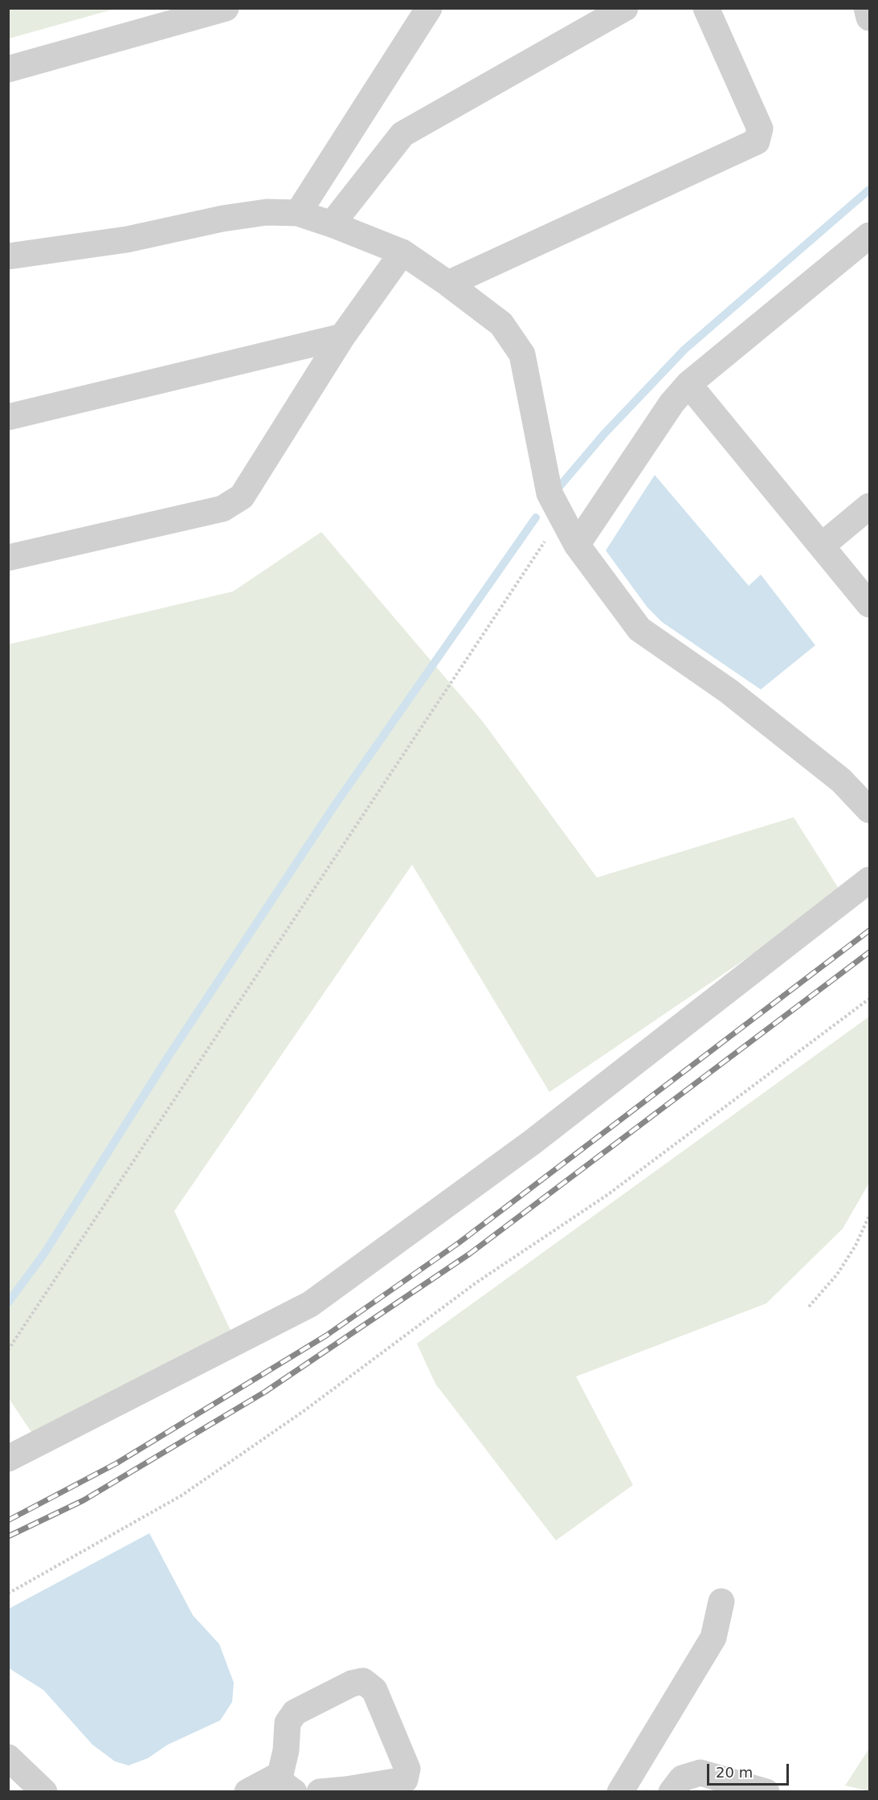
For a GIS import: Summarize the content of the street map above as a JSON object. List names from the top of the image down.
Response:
{
  "scale_bar": "20 m"
}
